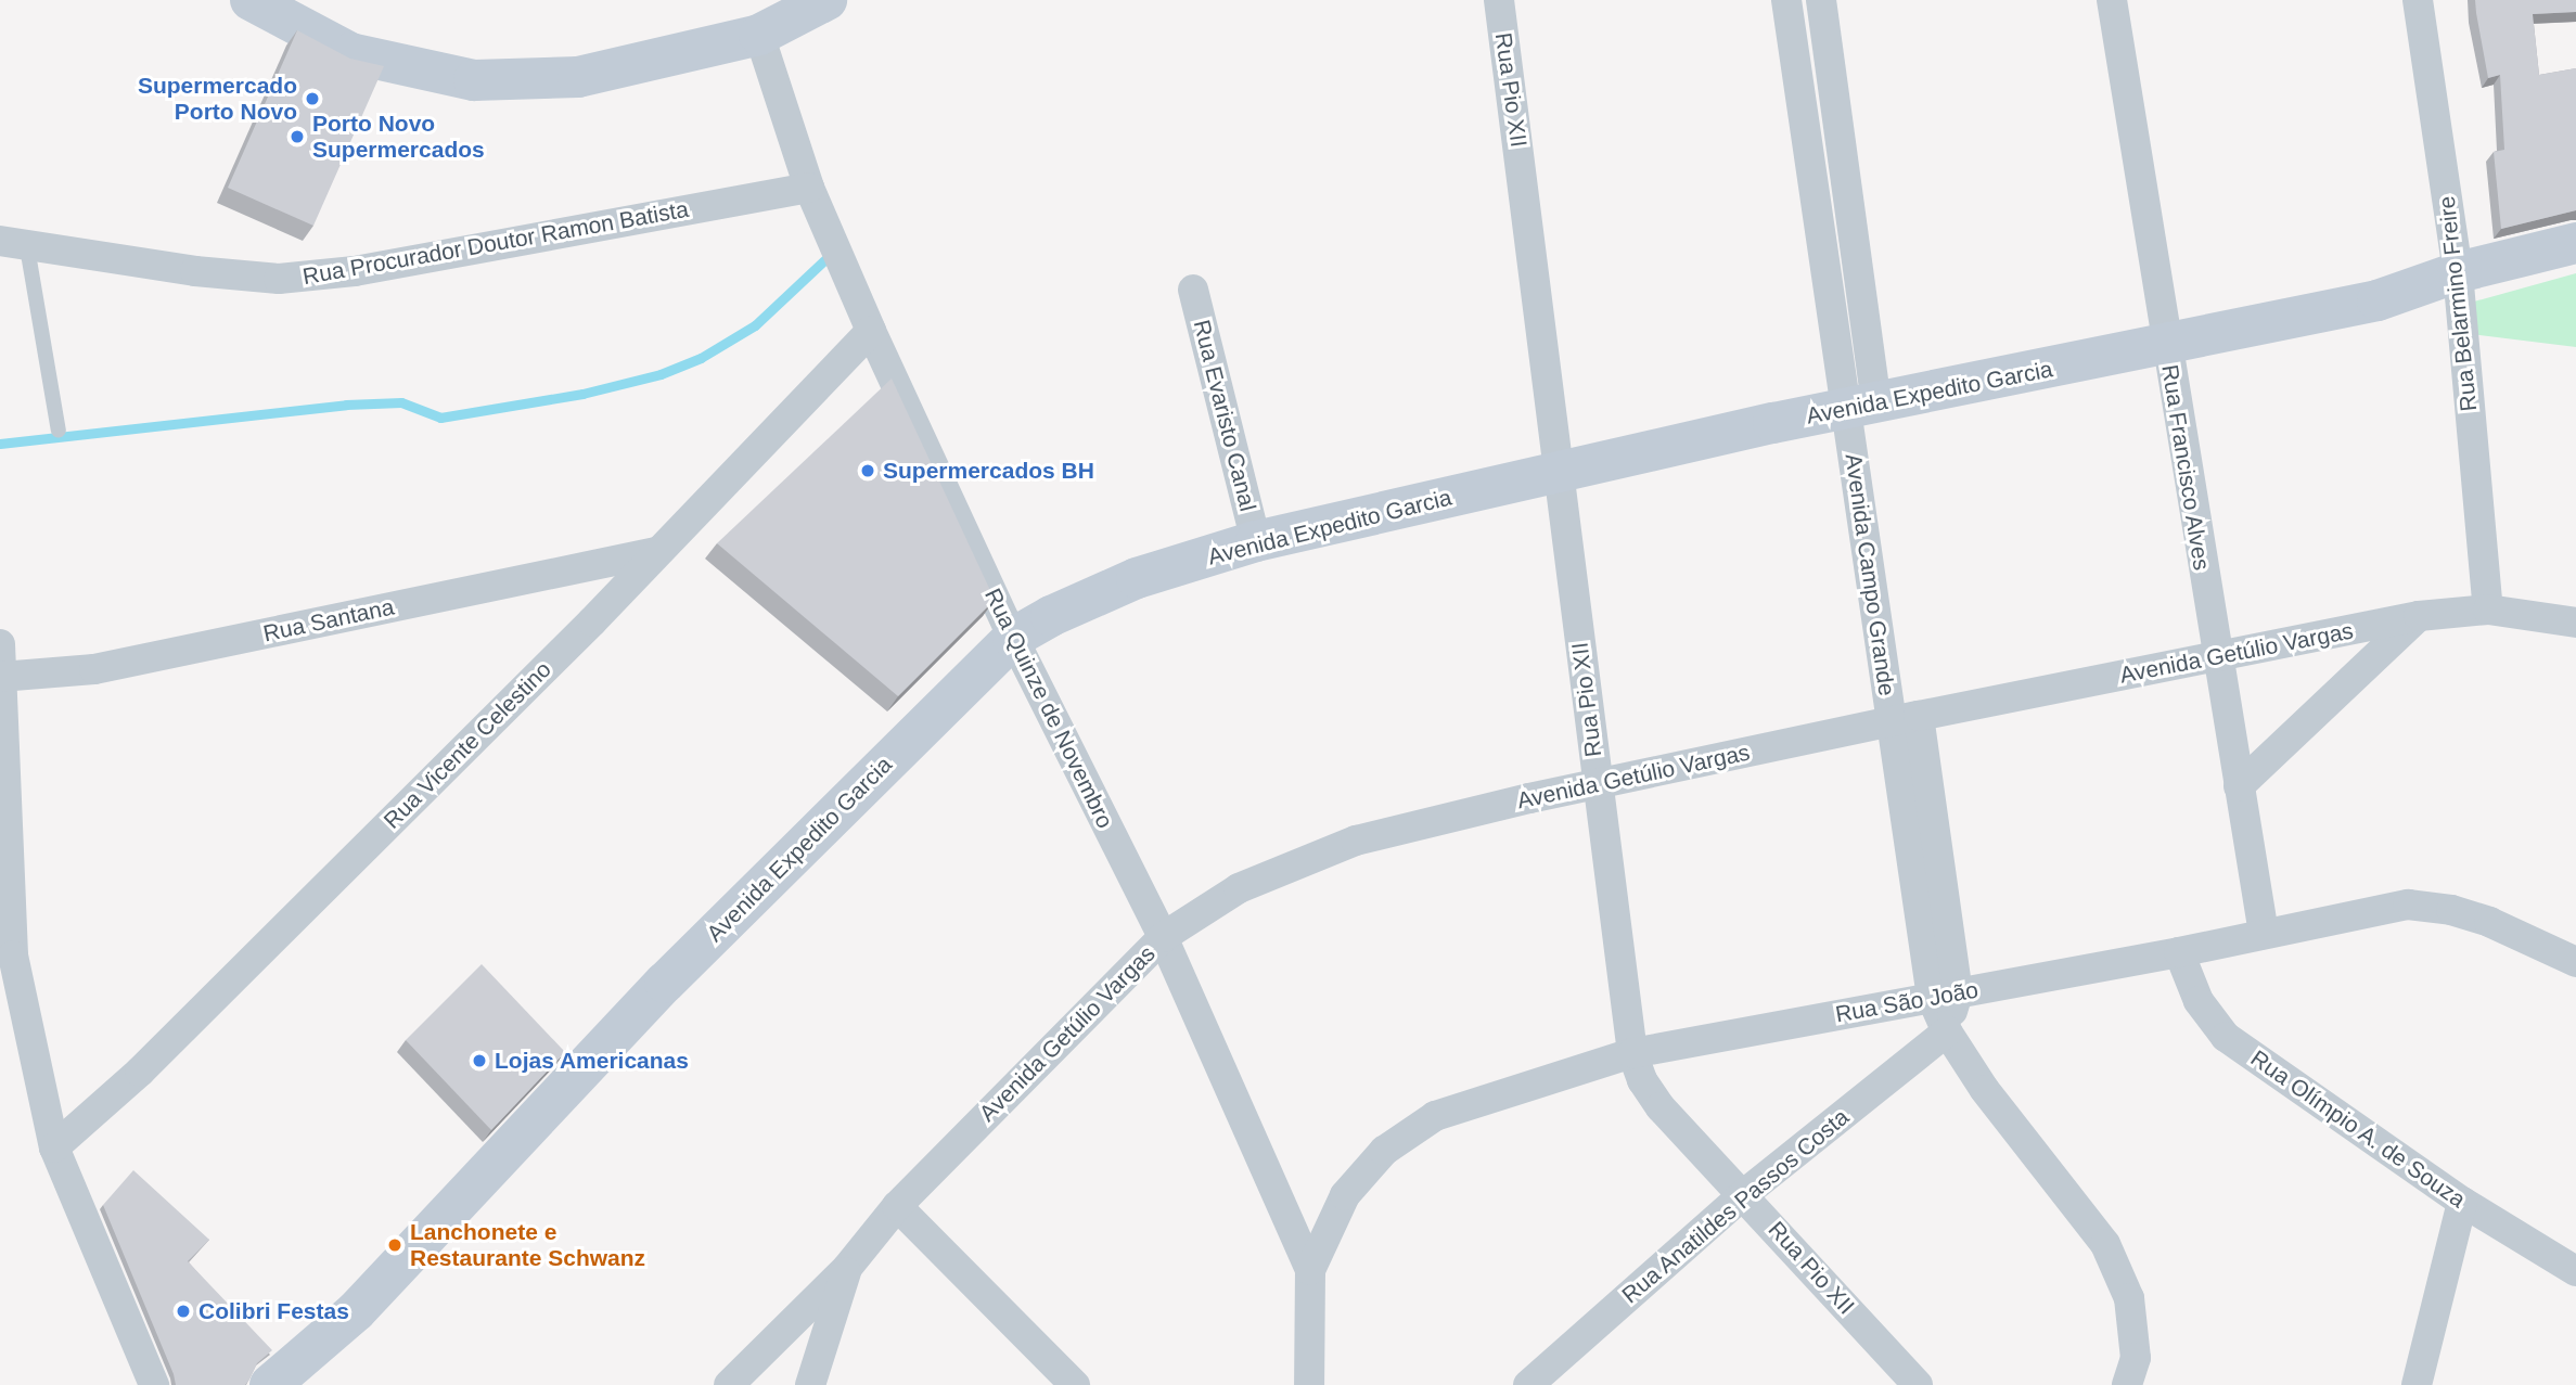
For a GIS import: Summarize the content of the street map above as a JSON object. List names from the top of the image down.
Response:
{
  "streets": {
    "main road": ["Avenida Expedito Garcia"],
    "street": [
      "Rua Pio XII",
      "Rua Procurador Doutor Ramon Batista",
      "Rua Belarmino Freire",
      "Rua Evaristo Canal",
      "Rua Francisco Alves",
      "Avenida Campo Grande",
      "Rua Santana",
      "Avenida Getúlio Vargas",
      "Rua Quinze de Novembro",
      "Rua Vicente Celestino",
      "Rua São João",
      "Rua Olímpio A. de Souza",
      "Rua Anatildes Passos Costa"
    ]
  },
  "crossings": [
    ["Rua Pio XII", "Avenida Expedito Garcia"],
    ["Rua Pio XII", "Avenida Getúlio Vargas"],
    ["Rua Pio XII", "Rua São João"],
    ["Rua Pio XII", "Rua Anatildes Passos Costa"],
    ["Rua Procurador Doutor Ramon Batista", "Rua Quinze de Novembro"],
    ["Rua Belarmino Freire", "Avenida Expedito Garcia"],
    ["Rua Belarmino Freire", "Avenida Getúlio Vargas"],
    ["Avenida Expedito Garcia", "Rua Evaristo Canal"],
    ["Avenida Expedito Garcia", "Rua Francisco Alves"],
    ["Avenida Expedito Garcia", "Avenida Campo Grande"],
    ["Avenida Expedito Garcia", "Rua Quinze de Novembro"],
    ["Rua Francisco Alves", "Avenida Getúlio Vargas"],
    ["Rua Francisco Alves", "Rua São João"],
    ["Avenida Campo Grande", "Avenida Getúlio Vargas"],
    ["Avenida Campo Grande", "Rua São João"],
    ["Avenida Campo Grande", "Rua Anatildes Passos Costa"],
    ["Rua Santana", "Rua Vicente Celestino"],
    ["Avenida Getúlio Vargas", "Rua Quinze de Novembro"],
    ["Rua Quinze de Novembro", "Rua Vicente Celestino"],
    ["Rua Quinze de Novembro", "Rua São João"],
    ["Rua São João", "Rua Olímpio A. de Souza"]
  ],
  "places": [
    "Supermercado Porto Novo",
    "Porto Novo Supermercados",
    "Supermercados BH",
    "Lojas Americanas",
    "Lanchonete e Restaurante Schwanz",
    "Colibri Festas"
  ]
}
